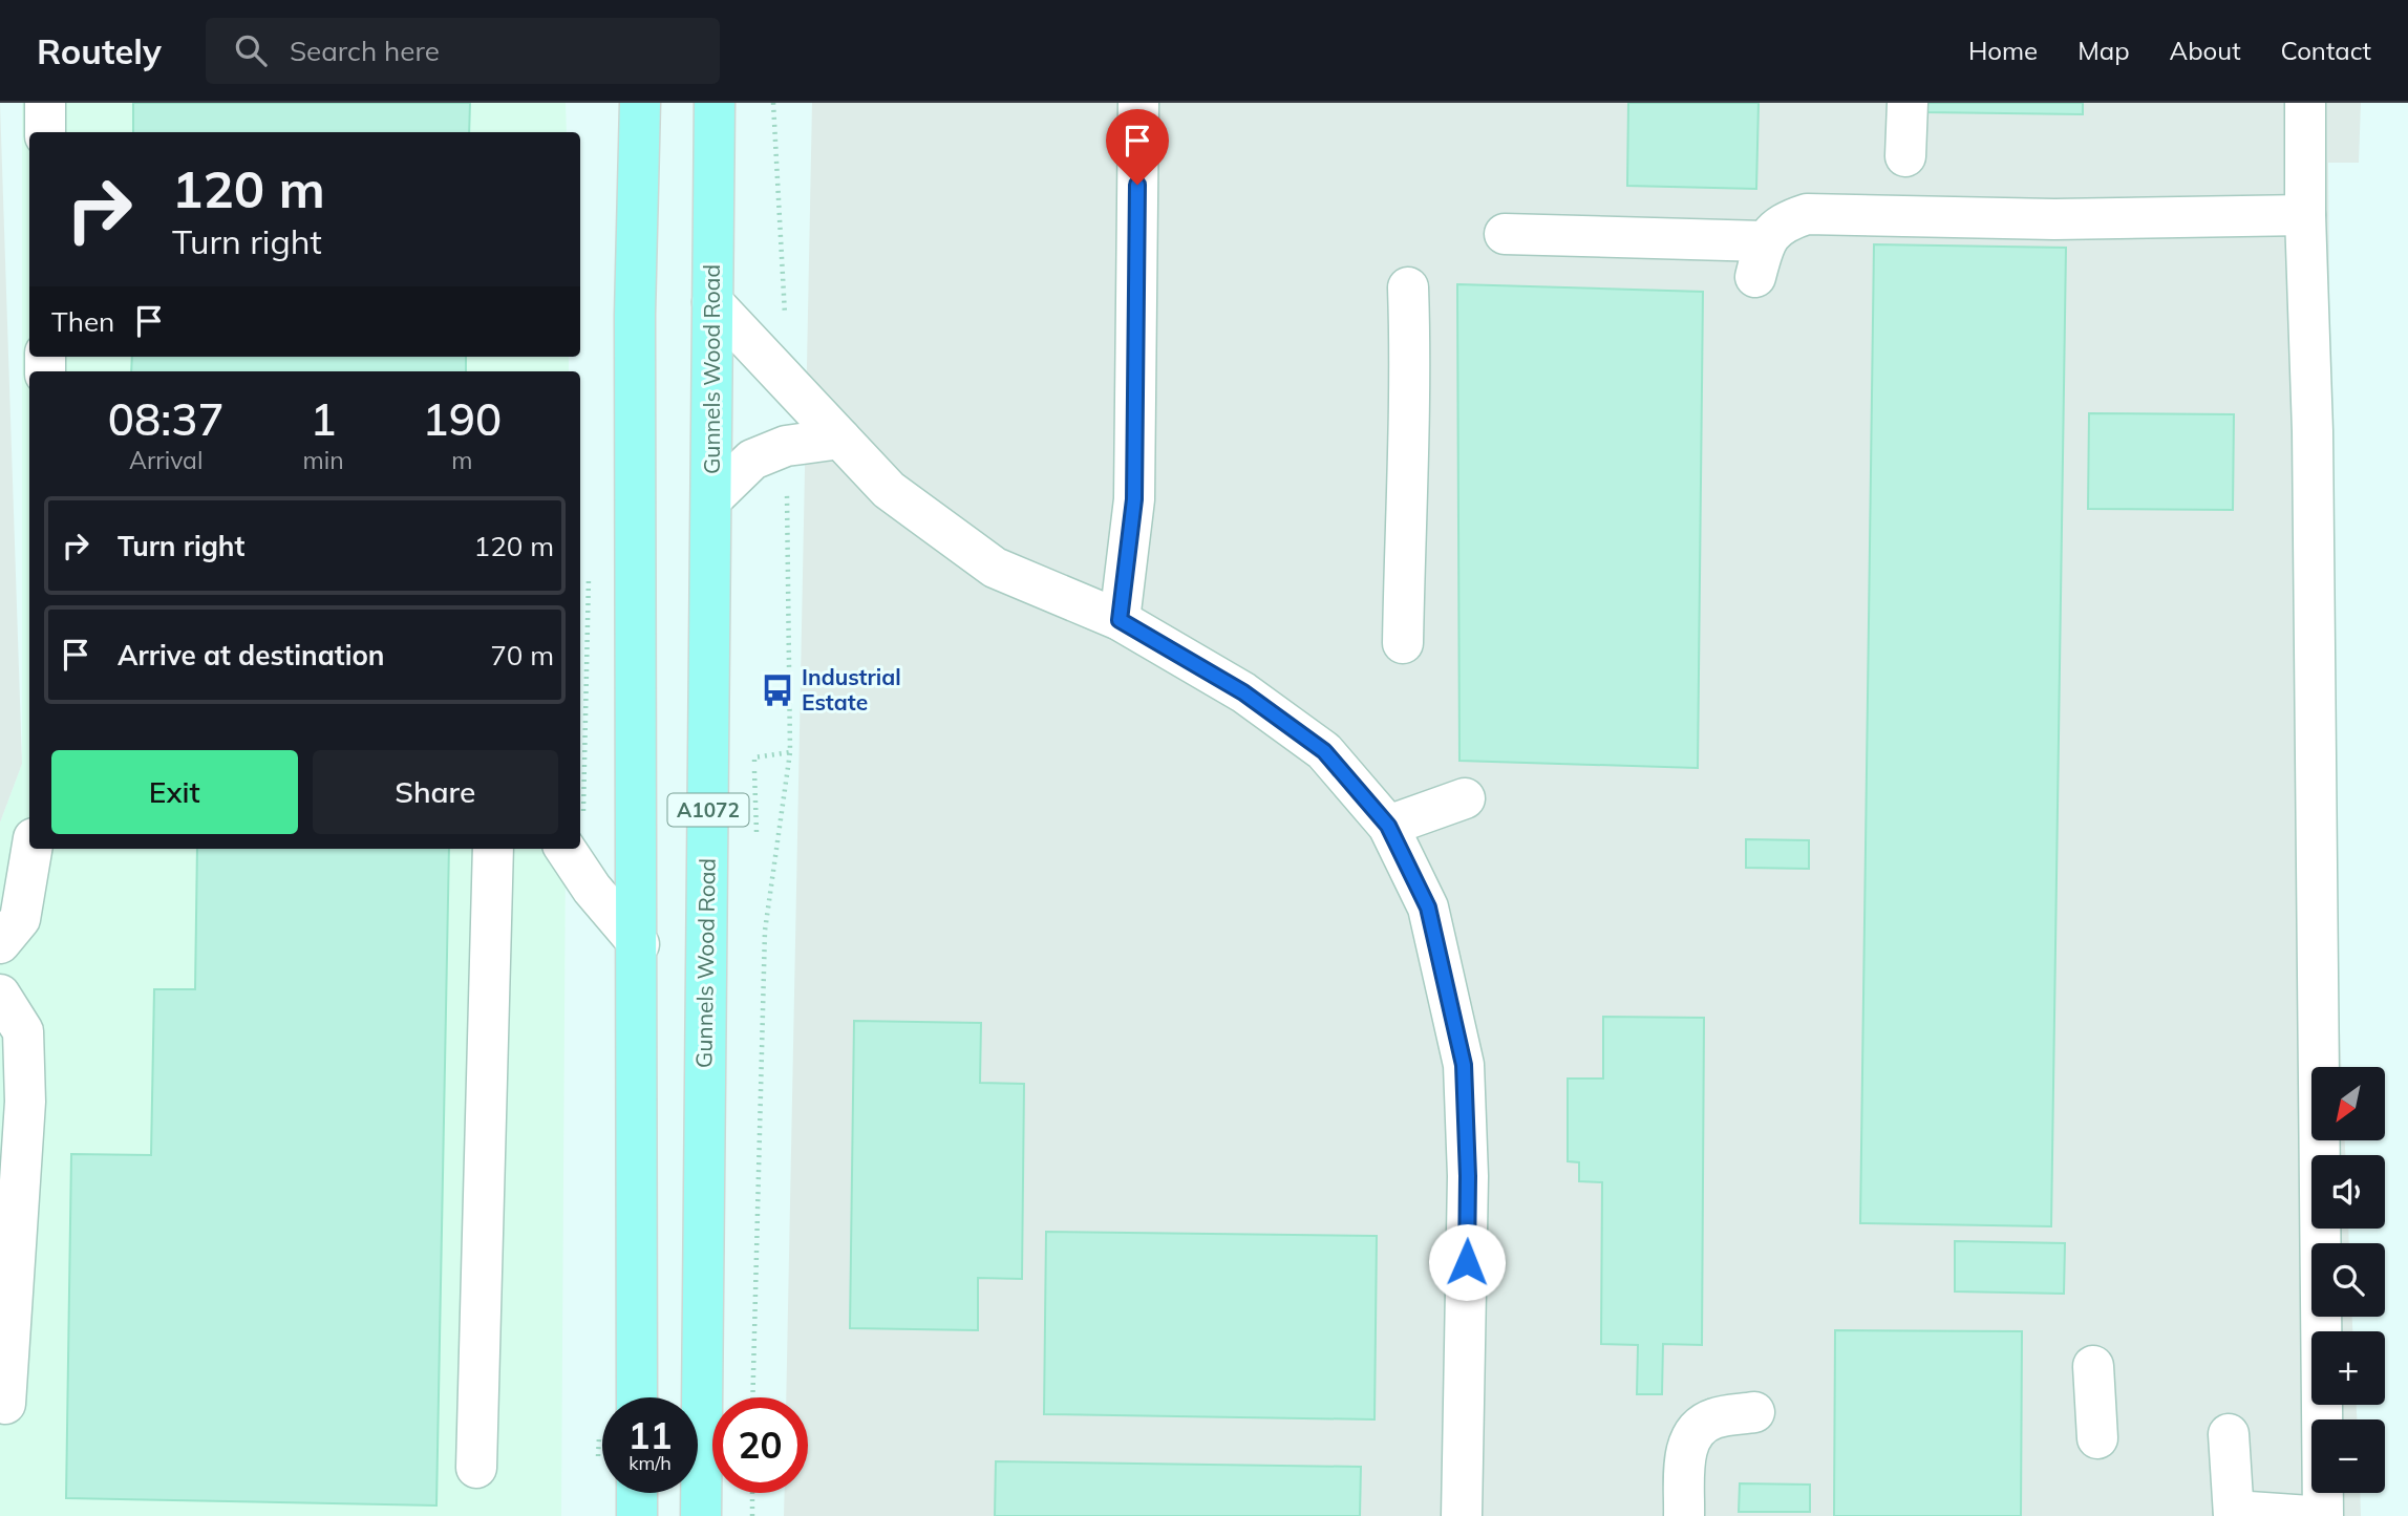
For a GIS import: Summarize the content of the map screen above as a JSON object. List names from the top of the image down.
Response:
{
  "streets": {
    "main road": ["Gunnels Wood Road", "A1072"]
  },
  "places": {
    "bus stop": ["Industrial Estate"]
  },
  "north": "bottom left",
  "page": {
    "header": "Routely",
    "search": "Search here",
    "nav": [
      "Home",
      "Map",
      "About",
      "Contact"
    ],
    "turn": ["120 m", "Turn right"],
    "then": "Then",
    "eta": [
      "08:37",
      "Arrival",
      "1",
      "min",
      "190",
      "m"
    ],
    "list": [
      {
        "name": "Turn right",
        "value": "120 m"
      },
      {
        "name": "Arrive at destination",
        "value": "70 m"
      }
    ],
    "buttons": ["Exit", "Share"],
    "map_buttons": ["+", "−"],
    "speed": "11 km/h",
    "limit": "20"
  }
}
